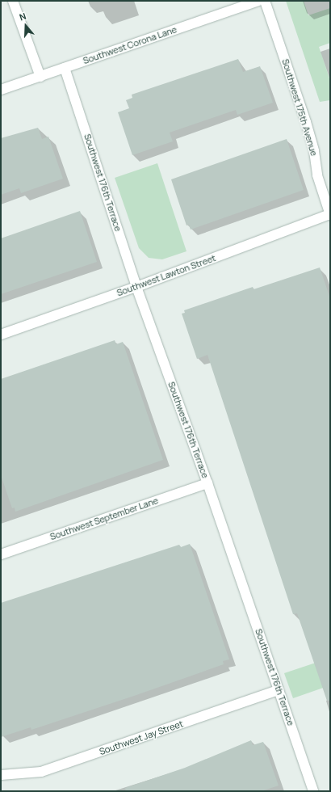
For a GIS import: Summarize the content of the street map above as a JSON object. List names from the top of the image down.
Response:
{
  "streets": {
    "street": [
      "Southwest Corona Lane",
      "Southwest 175th Avenue",
      "Southwest 176th Terrace",
      "Southwest Lawton Street",
      "Southwest September Lane",
      "Southwest Jay Street"
    ]
  },
  "crossings": [
    ["Southwest Corona Lane", "Southwest 176th Terrace"],
    ["Southwest 175th Avenue", "Southwest Lawton Street"],
    ["Southwest 176th Terrace", "Southwest Lawton Street"],
    ["Southwest 176th Terrace", "Southwest September Lane"],
    ["Southwest 176th Terrace", "Southwest Jay Street"]
  ],
  "north": "top"
}
